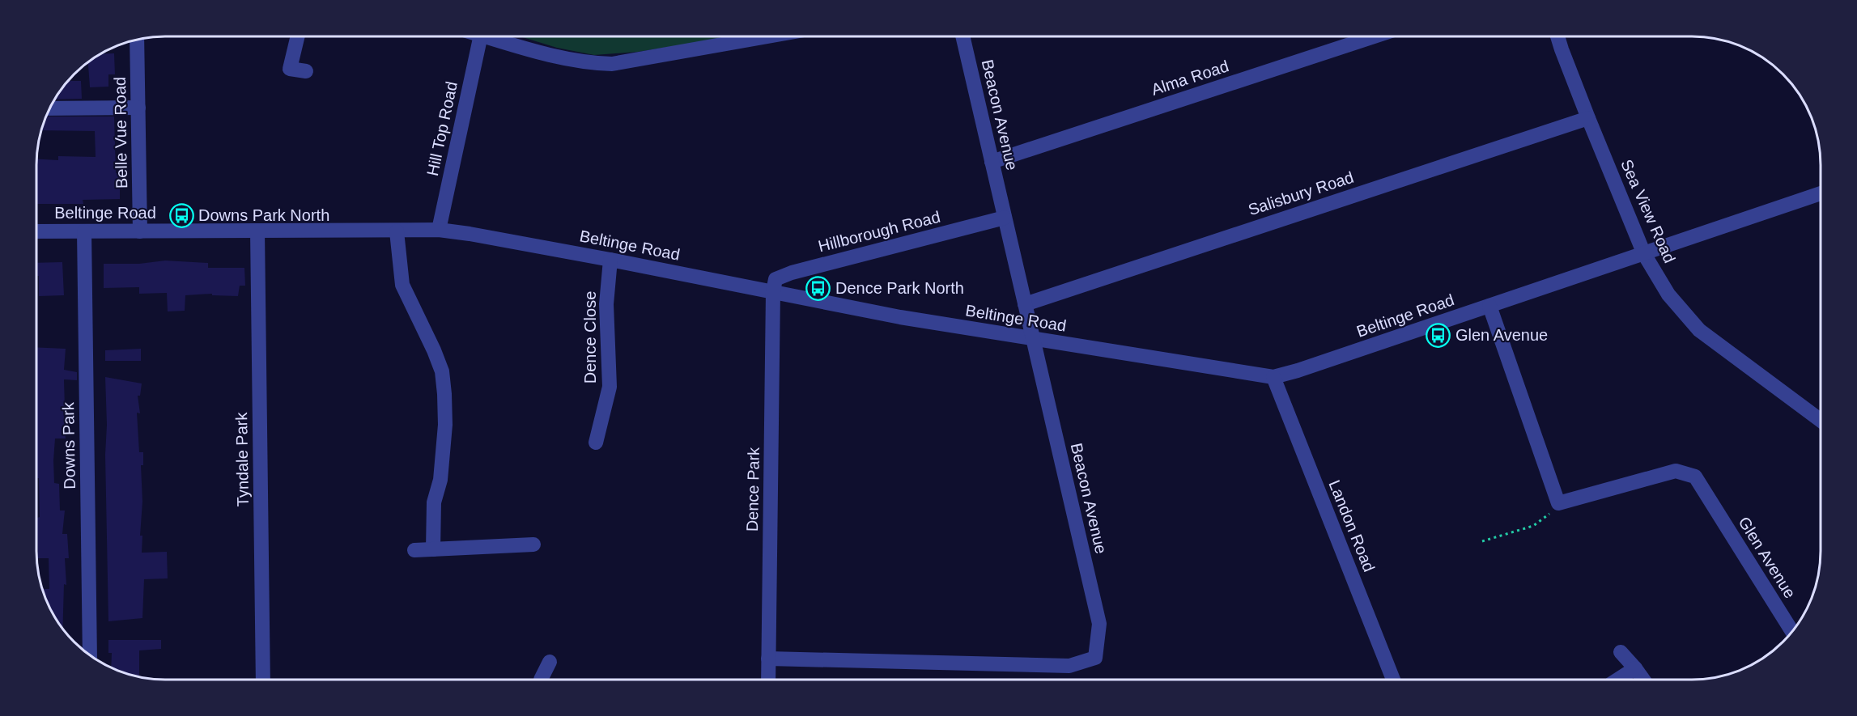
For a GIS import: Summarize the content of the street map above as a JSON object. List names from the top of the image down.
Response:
{
  "streets": {
    "street": [
      "Alma Road",
      "Beacon Avenue",
      "Hill Top Road",
      "Belle Vue Road",
      "Salisbury Road",
      "Sea View Road",
      "Beltinge Road",
      "Hillborough Road",
      "Dence Close",
      "Downs Park",
      "Tyndale Park",
      "Dence Park",
      "Landon Road",
      "Glen Avenue"
    ]
  },
  "crossings": [
    ["Alma Road", "Beacon Avenue"],
    ["Beacon Avenue", "Salisbury Road"],
    ["Beacon Avenue", "Beltinge Road"],
    ["Beacon Avenue", "Hillborough Road"],
    ["Beacon Avenue", "Dence Park"],
    ["Hill Top Road", "Beltinge Road"],
    ["Belle Vue Road", "Beltinge Road"],
    ["Salisbury Road", "Sea View Road"],
    ["Sea View Road", "Beltinge Road"],
    ["Beltinge Road", "Hillborough Road"],
    ["Beltinge Road", "Dence Close"],
    ["Beltinge Road", "Downs Park"],
    ["Beltinge Road", "Tyndale Park"],
    ["Beltinge Road", "Dence Park"],
    ["Beltinge Road", "Landon Road"],
    ["Hillborough Road", "Dence Park"]
  ],
  "places": {
    "bus stop": ["Downs Park North", "Dence Park North", "Glen Avenue"]
  }
}
